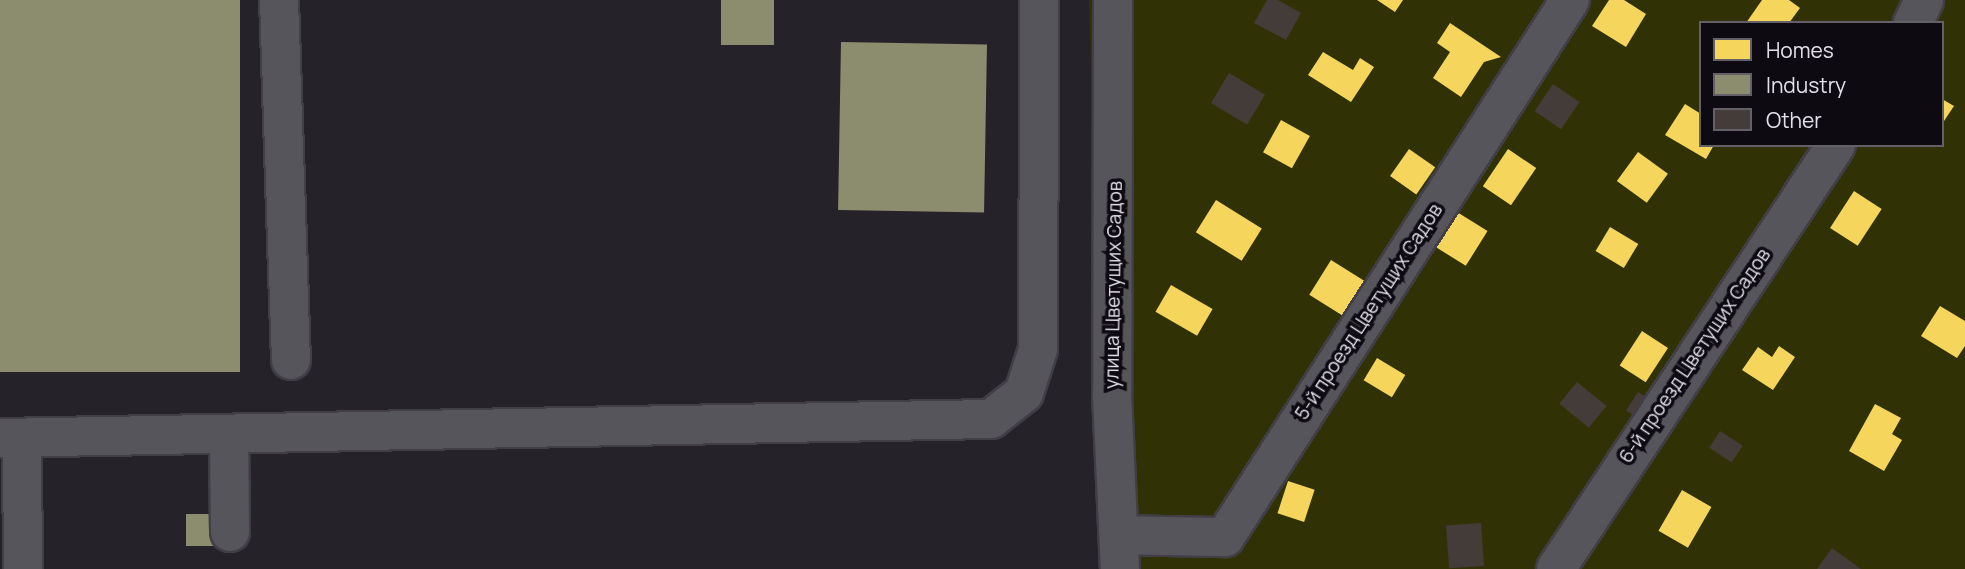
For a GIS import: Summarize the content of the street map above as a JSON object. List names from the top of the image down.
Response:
{
  "streets": {
    "street": ["улица Цветущих Садов", "5-й проезд Цветущих Садов", "6-й проезд Цветущих Садов"]
  },
  "crossings": [
    ["улица Цветущих Садов", "5-й проезд Цветущих Садов"]
  ],
  "legend": ["Homes", "Industry", "Other"]
}
